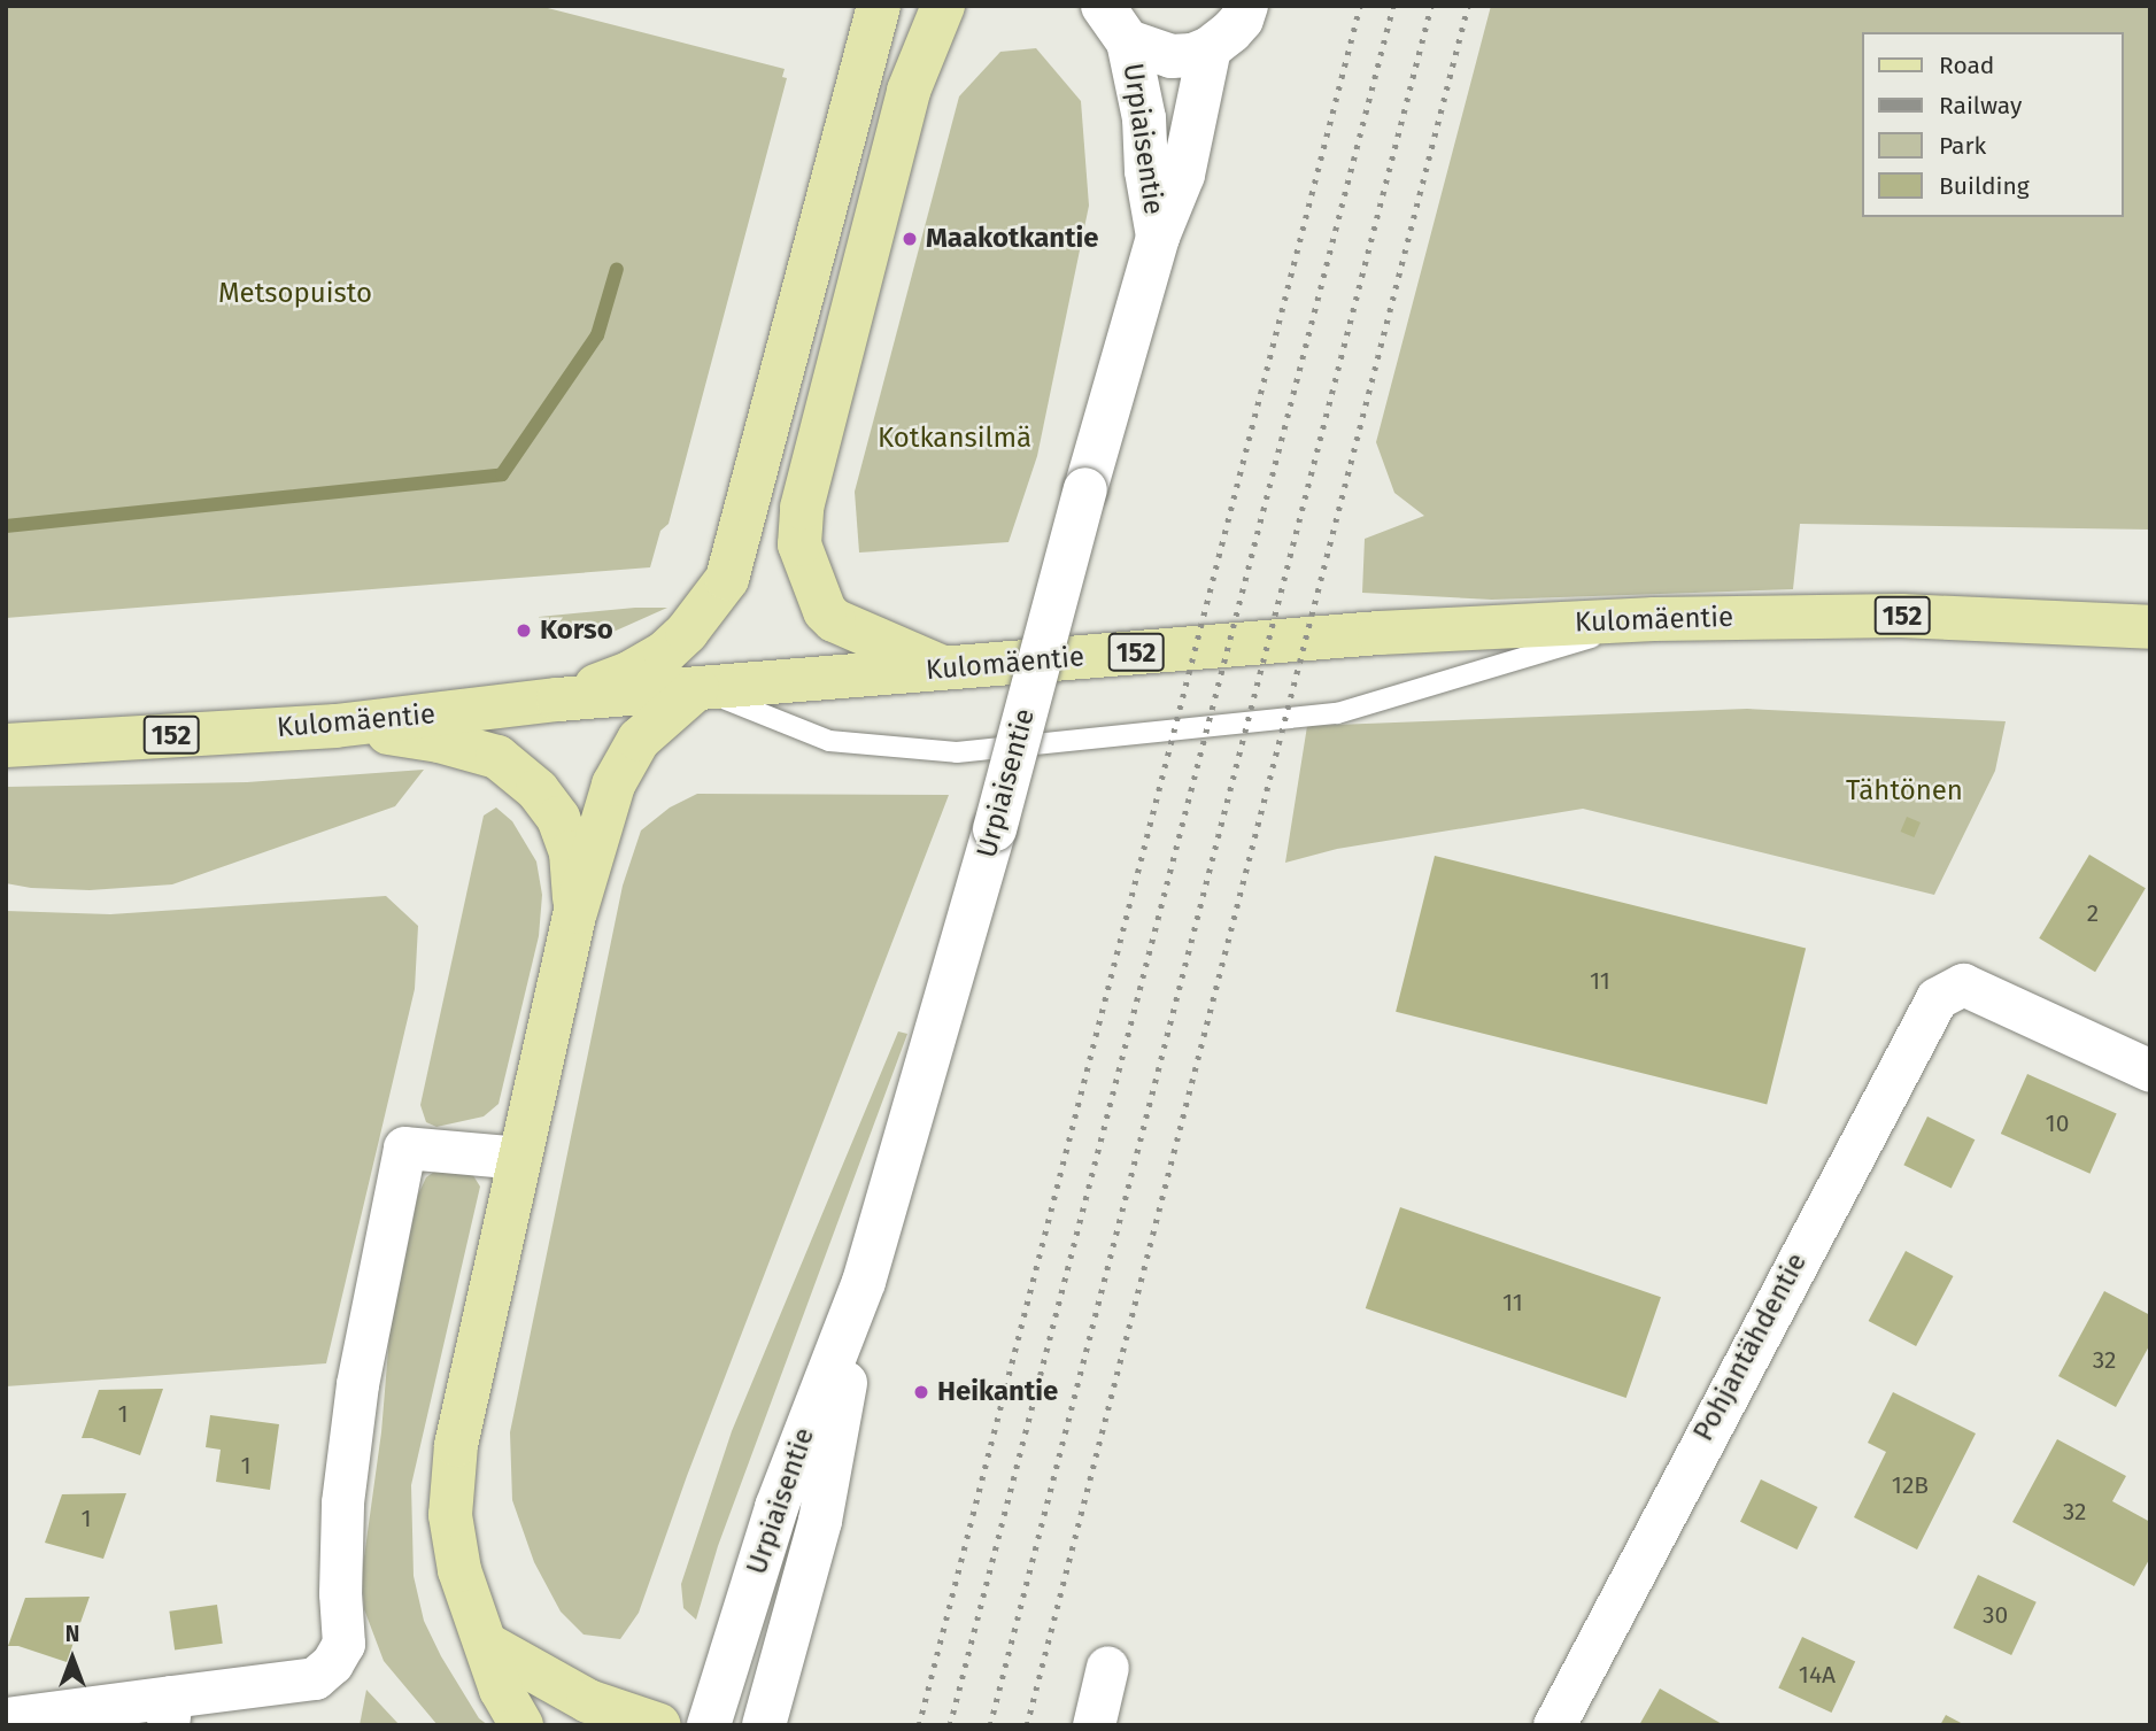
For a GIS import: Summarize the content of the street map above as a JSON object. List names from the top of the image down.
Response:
{
  "streets": {
    "main road": ["Urpiaisentie", "152", "Kulomäentie"],
    "street": ["Pohjantähdentie"]
  },
  "parks": ["Metsopuisto", "Kotkansilmä", "Tähtönen"],
  "places": ["Maakotkantie", "Korso", "Heikantie"],
  "house_numbers": [
    "2",
    "11",
    "10",
    "11",
    "32",
    "1",
    "1",
    "12B",
    "32",
    "1",
    "30",
    "14A"
  ],
  "legend": [
    "Road",
    "Railway",
    "Park",
    "Building"
  ],
  "north": "top"
}
